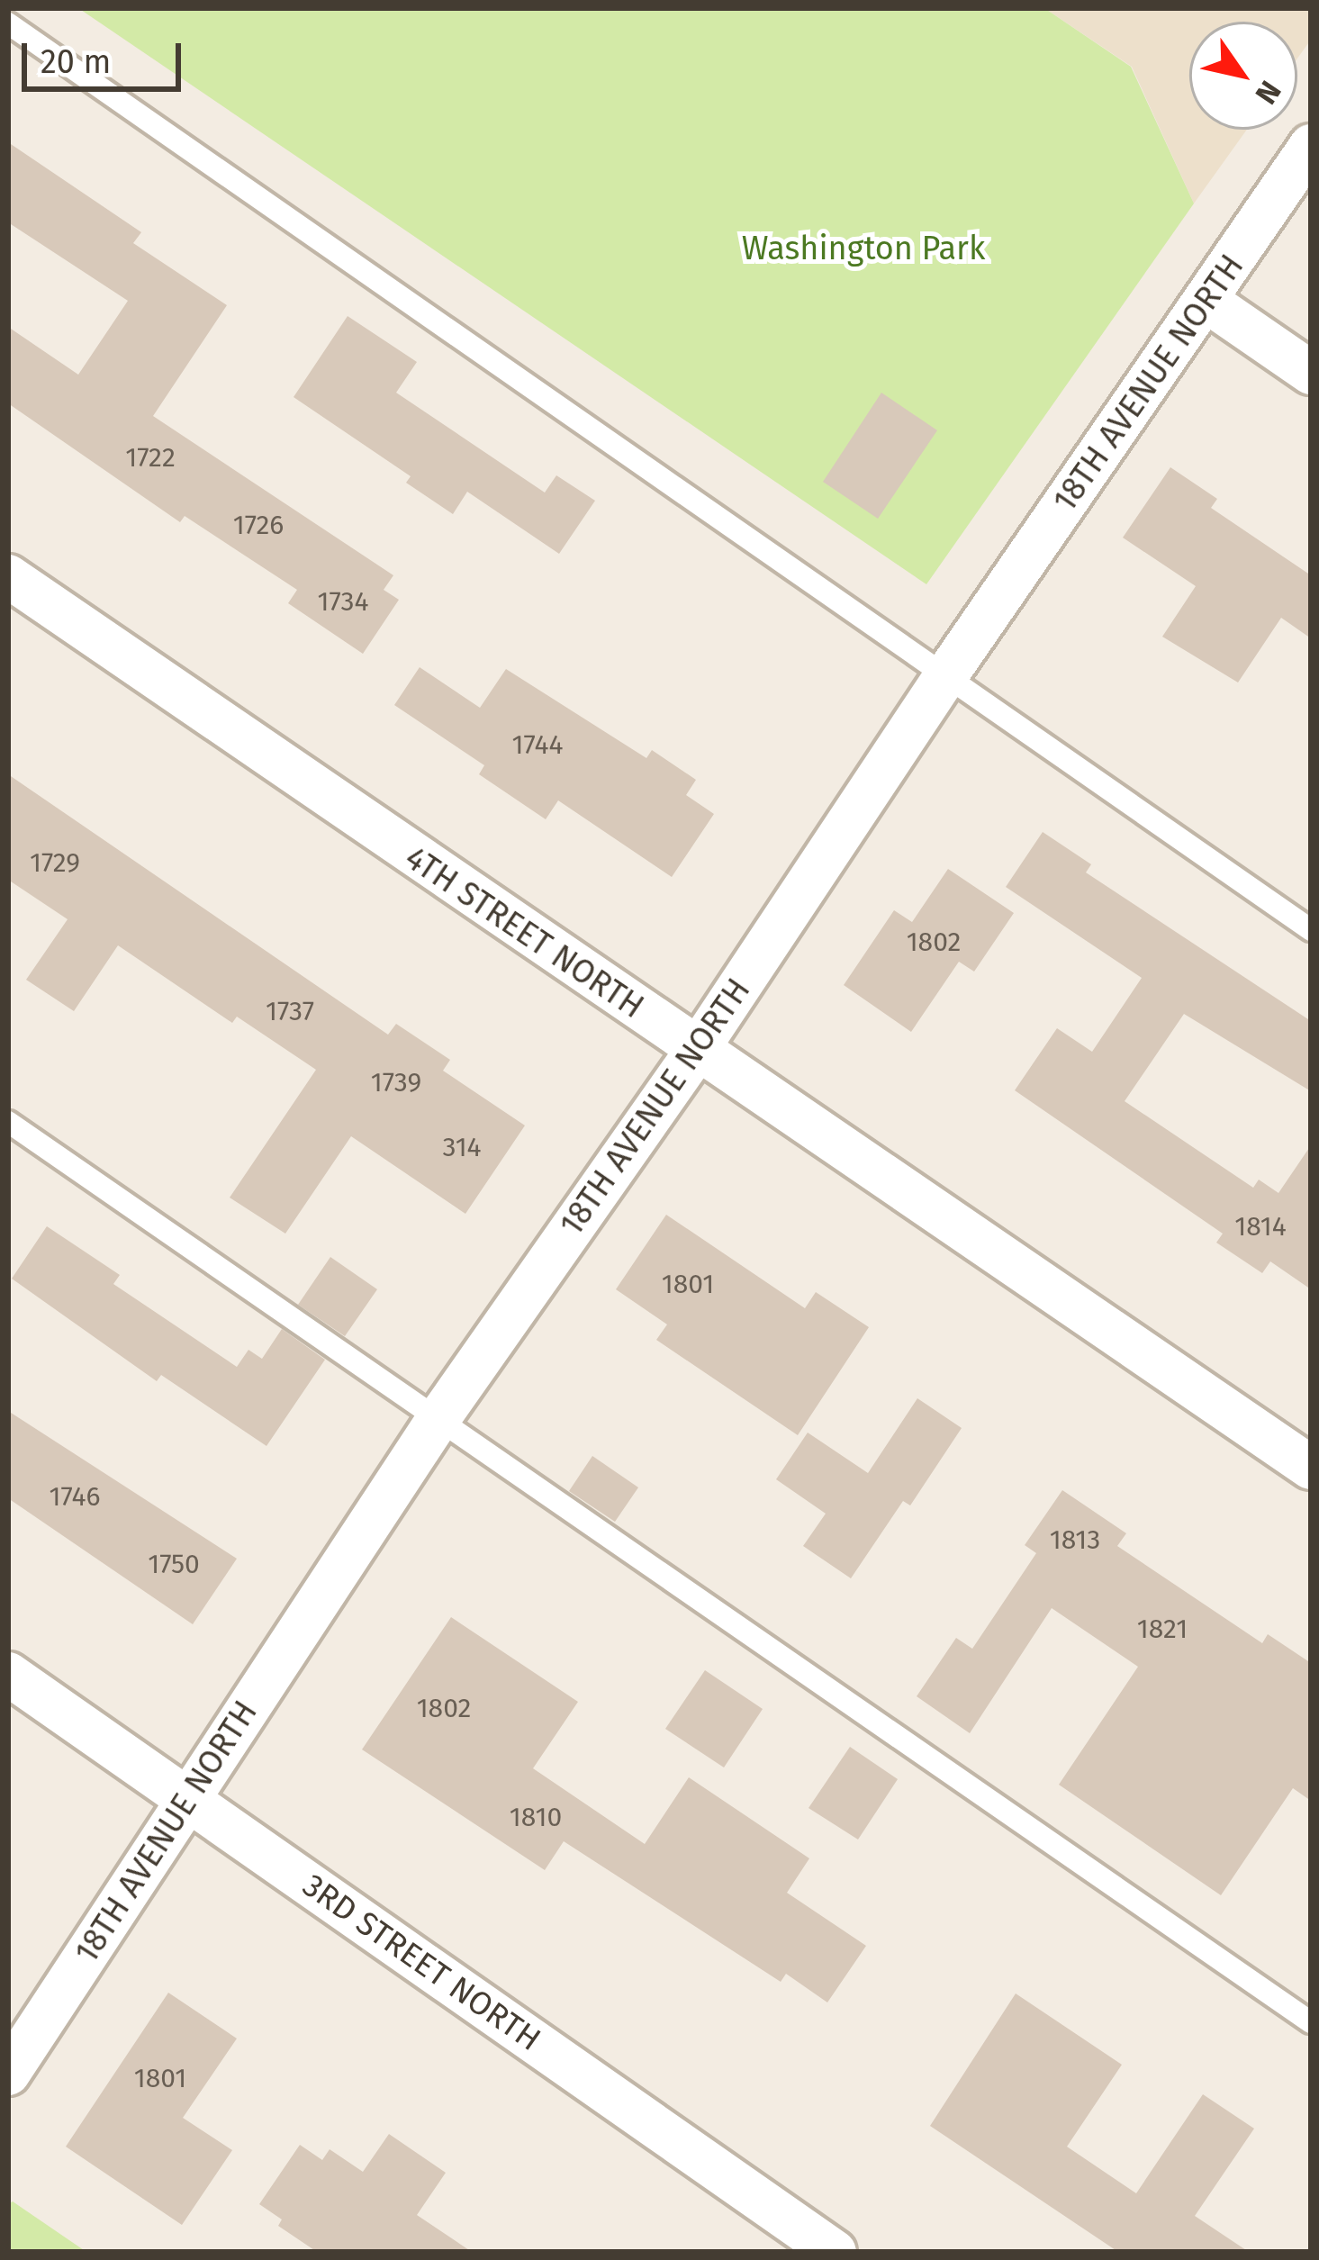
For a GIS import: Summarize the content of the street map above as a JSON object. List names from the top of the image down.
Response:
{
  "streets": {
    "street": ["18TH AVENUE NORTH", "4TH STREET NORTH", "3RD STREET NORTH"]
  },
  "crossings": [
    ["18TH AVENUE NORTH", "4TH STREET NORTH"],
    ["18TH AVENUE NORTH", "3RD STREET NORTH"]
  ],
  "parks": ["Washington Park"],
  "house_numbers": [
    "1722",
    "1726",
    "1734",
    "1744",
    "1729",
    "1802",
    "1737",
    "1739",
    "314",
    "1814",
    "1801",
    "1746",
    "1813",
    "1750",
    "1821",
    "1802",
    "1810",
    "1801"
  ],
  "scale_bar": "20 m",
  "north": "bottom right"
}
